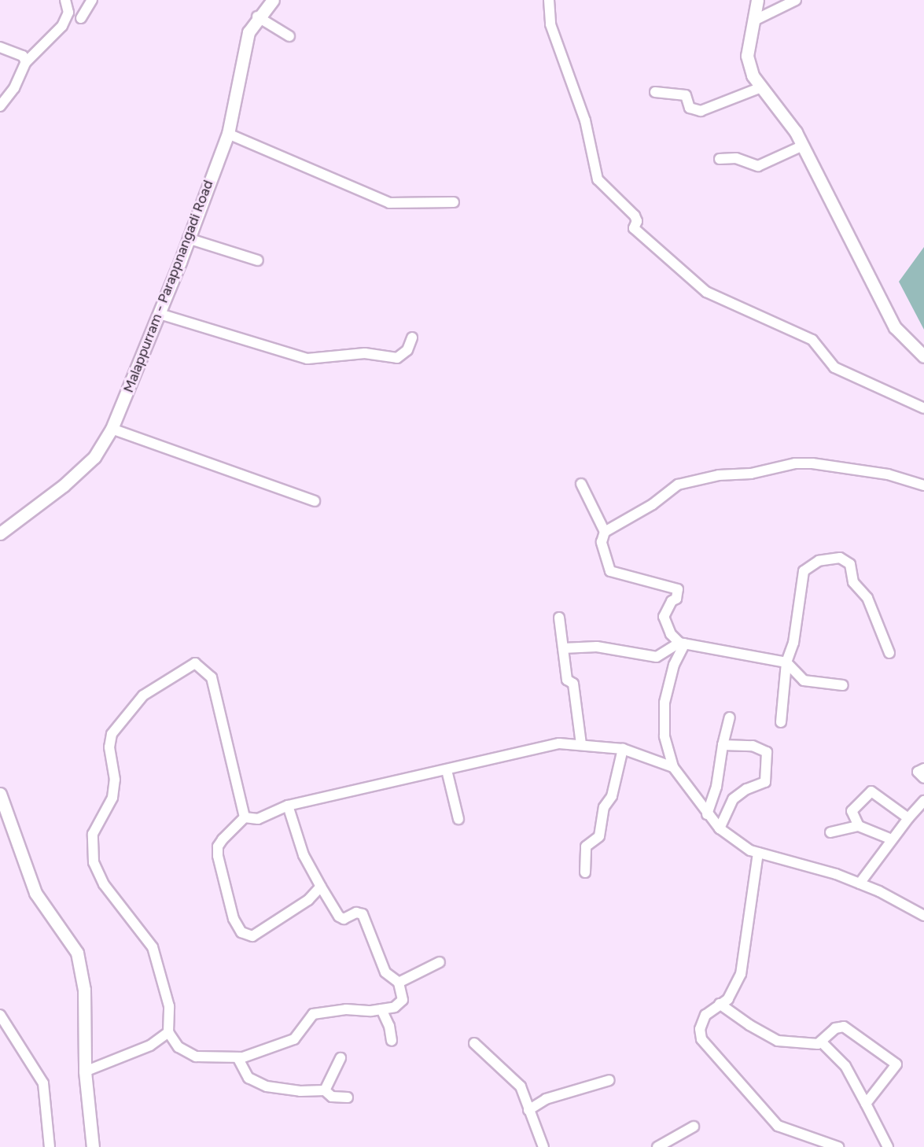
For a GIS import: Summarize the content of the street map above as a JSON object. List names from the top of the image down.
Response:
{
  "streets": {
    "main road": ["Malappurram - Parappnangadi Road"]
  }
}
